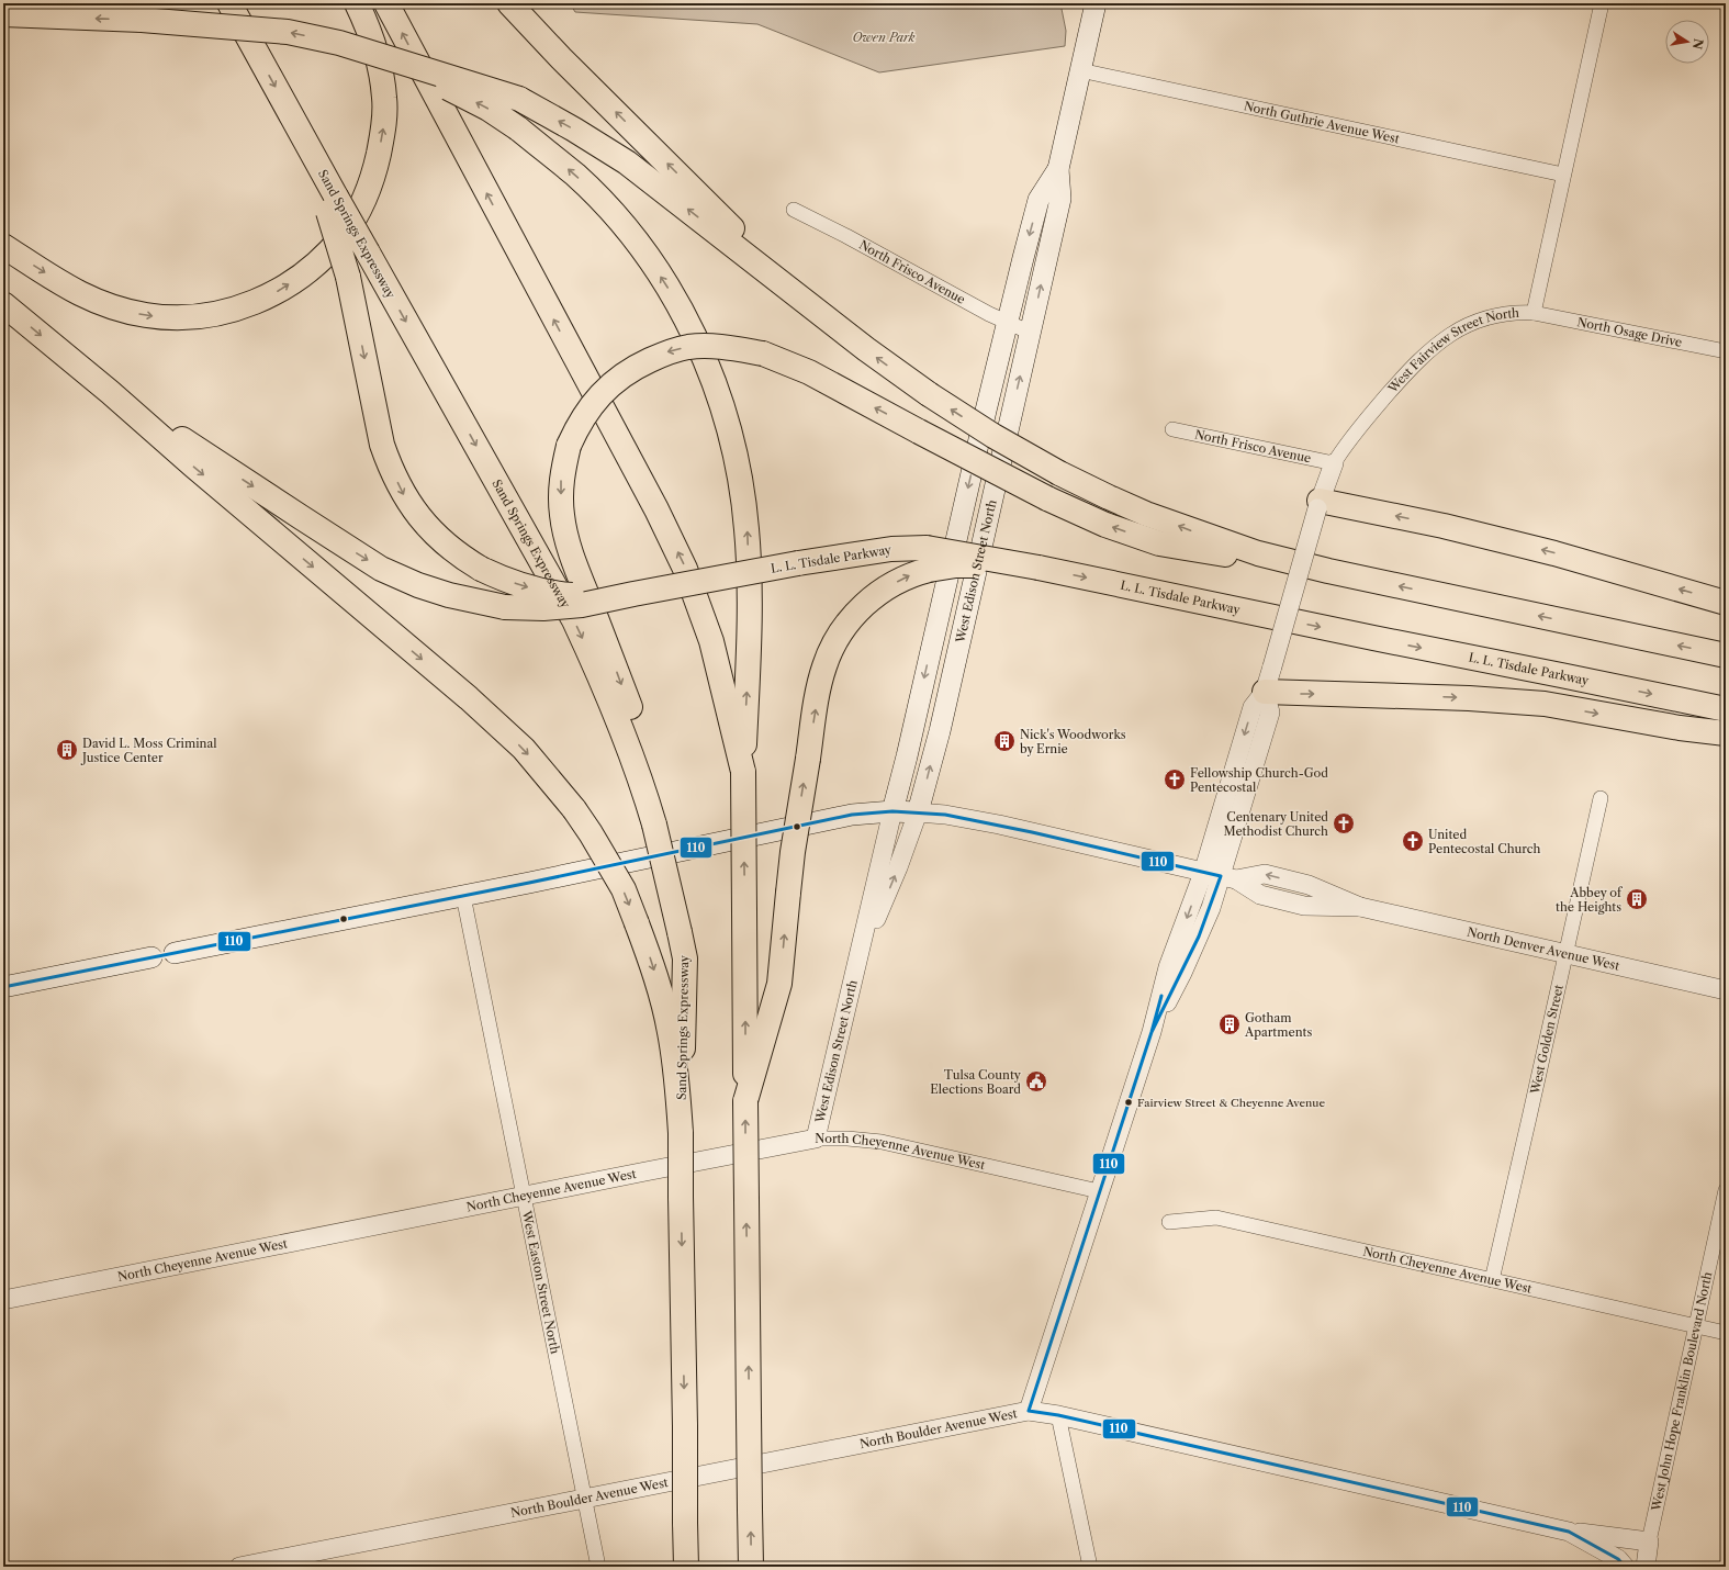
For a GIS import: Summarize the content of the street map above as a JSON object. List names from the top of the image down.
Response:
{
  "streets": {
    "highway": ["Sand Springs Expressway", "L. L. Tisdale Parkway"],
    "main road": ["West Edison Street North", "North Denver Avenue West"],
    "street": [
      "North Guthrie Avenue West",
      "North Frisco Avenue",
      "North Osage Drive",
      "West Fairview Street North",
      "West Golden Street",
      "North Cheyenne Avenue West",
      "West Easton Street North",
      "West John Hope Franklin Boulevard North",
      "North Boulder Avenue West"
    ]
  },
  "crossings": [
    ["North Guthrie Avenue West", "West Fairview Street North"],
    ["North Guthrie Avenue West", "West Edison Street North"],
    ["North Frisco Avenue", "West Fairview Street North"],
    ["North Frisco Avenue", "West Edison Street North"],
    ["North Osage Drive", "West Fairview Street North"],
    ["West Fairview Street North", "North Denver Avenue West"],
    ["West Fairview Street North", "North Cheyenne Avenue West"],
    ["West Fairview Street North", "North Boulder Avenue West"],
    ["West Edison Street North", "North Denver Avenue West"],
    ["West Edison Street North", "North Cheyenne Avenue West"],
    ["North Denver Avenue West", "West Golden Street"],
    ["North Denver Avenue West", "West Easton Street North"],
    ["West Golden Street", "North Cheyenne Avenue West"],
    ["North Cheyenne Avenue West", "West Easton Street North"],
    ["North Cheyenne Avenue West", "West John Hope Franklin Boulevard North"],
    ["West Easton Street North", "North Boulder Avenue West"]
  ],
  "parks": ["Owen Park"],
  "places": {
    "building": [
      "Nick's Woodworks by Ernie",
      "David L. Moss Criminal Justice Center",
      "Abbey of the Heights",
      "Gotham Apartments"
    ],
    "church": ["Fellowship Church-God Pentecostal", "Centenary United Methodist Church", "United Pentecostal Church"],
    "public building": ["Tulsa County Elections Board"],
    "other": ["Fairview Street & Cheyenne Avenue"]
  },
  "lines": ["transit line 110"],
  "north": "right"
}
